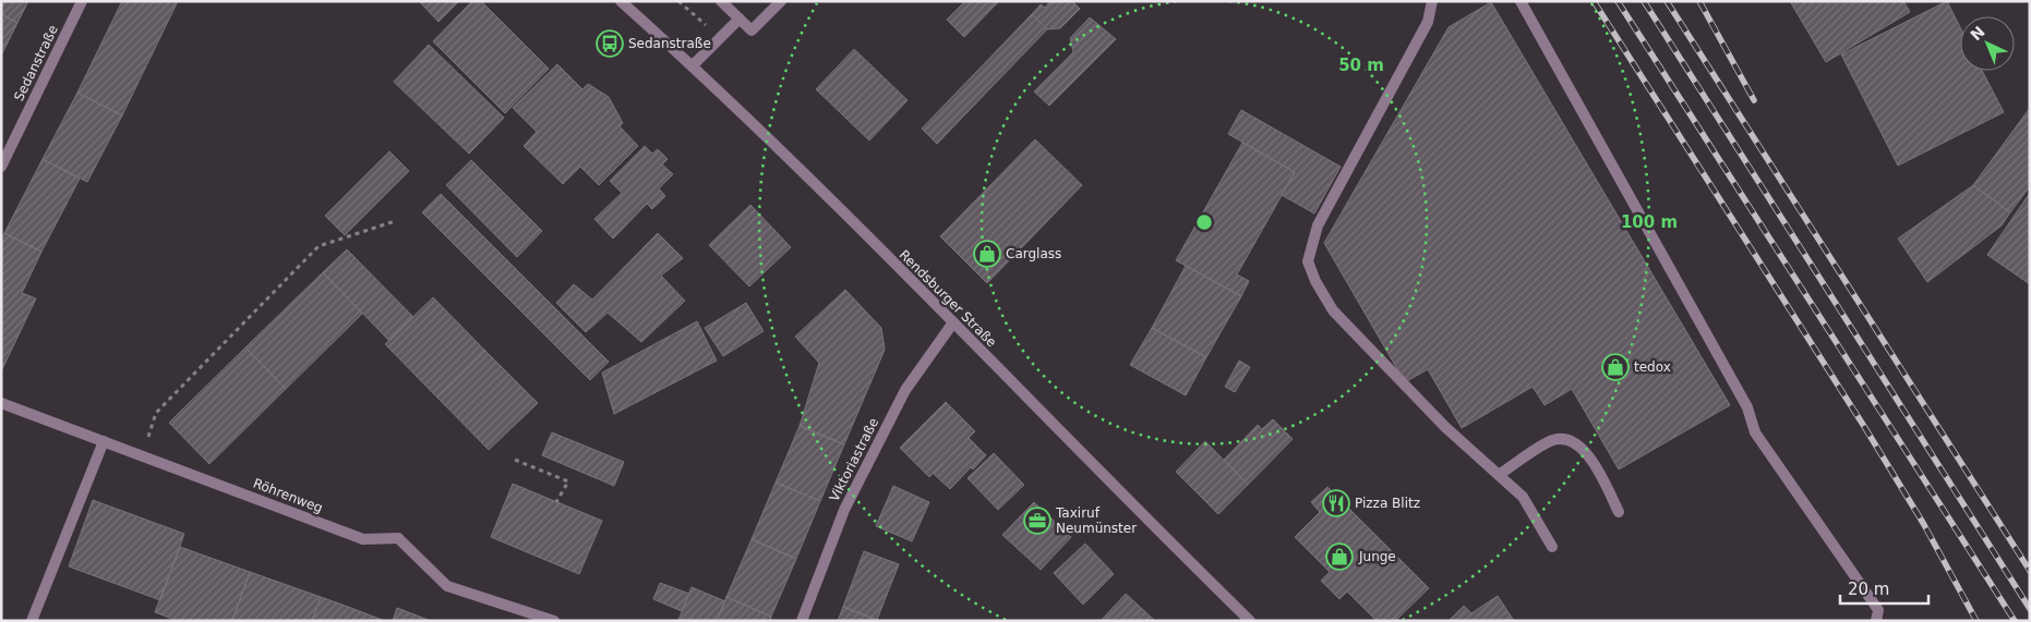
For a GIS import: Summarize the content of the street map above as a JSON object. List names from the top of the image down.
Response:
{
  "streets": {
    "street": [
      "Sedanstraße",
      "Rendsburger Straße",
      "Viktoriastraße",
      "Röhrenweg"
    ]
  },
  "crossings": [
    ["Rendsburger Straße", "Viktoriastraße"]
  ],
  "places": {
    "bus stop": ["Sedanstraße"],
    "shop": ["Carglass", "tedox", "Junge"],
    "restaurant": ["Pizza Blitz"],
    "office": ["Taxiruf Neumünster"]
  },
  "scale_bar": "20 m",
  "north": "top left",
  "rings": ["50 m", "100 m"]
}
